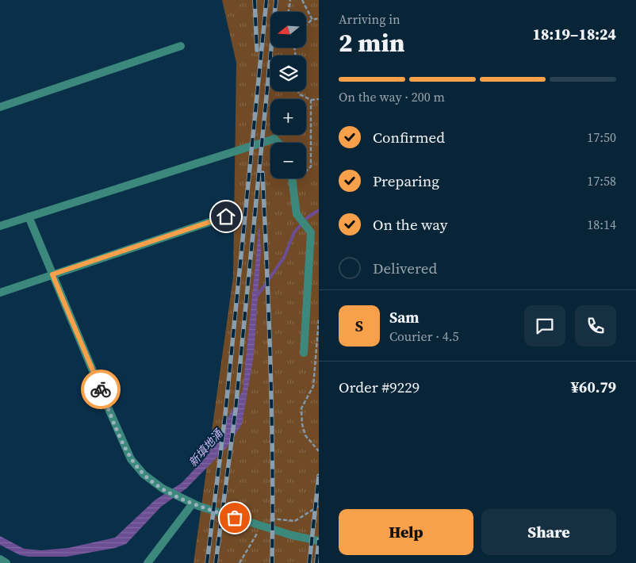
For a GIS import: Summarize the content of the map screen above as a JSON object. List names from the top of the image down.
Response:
{
  "water": ["新填地涌"],
  "north": "left",
  "page": {
    "heading": ["2 min", "Arriving in", "18:19–18:24"],
    "panel": [
      "Sam",
      "Courier · 4.5",
      "Order #9229",
      "¥60.79"
    ],
    "map_buttons": ["+", "−"],
    "bar": "On the way · 200 m",
    "list": [
      ["Confirmed", "17:50"],
      ["Preparing", "17:58"],
      ["On the way", "18:14"],
      "Delivered"
    ],
    "round": "S",
    "buttons": ["Help", "Share"]
  }
}
